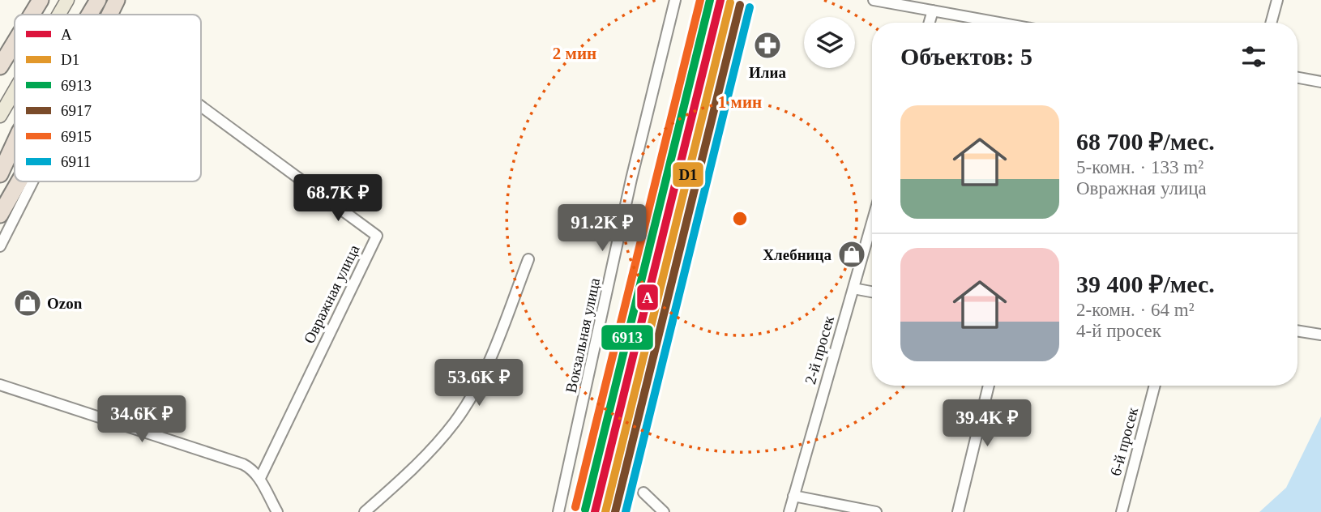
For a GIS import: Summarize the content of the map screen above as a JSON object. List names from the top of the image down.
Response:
{
  "streets": {
    "street": [
      "Овражная улица",
      "Вокзальная улица",
      "2-й просек",
      "6-й просек"
    ]
  },
  "places": {
    "pharmacy": ["Илиа"],
    "shop": ["Хлебница", "Ozon"]
  },
  "lines": [
    "transit line A",
    "transit line 6913",
    "transit line 6915",
    "transit line D1",
    "transit line 6917",
    "transit line 6911"
  ],
  "legend": [
    "A",
    "D1",
    "6913",
    "6917",
    "6915",
    "6911"
  ],
  "page": {
    "heading": "Объектов: 5",
    "list": [
      {
        "name": "68 700 ₽/мес.",
        "note": "5-комн. · 133 m² · Овражная улица"
      },
      {
        "name": "39 400 ₽/мес.",
        "note": "2-комн. · 64 m² · 4-й просек"
      }
    ],
    "price": [
      "68.7K ₽",
      "91.2K ₽",
      "53.6K ₽",
      "34.6K ₽",
      "39.4K ₽"
    ]
  },
  "rings": ["2 мин", "1 мин"]
}
